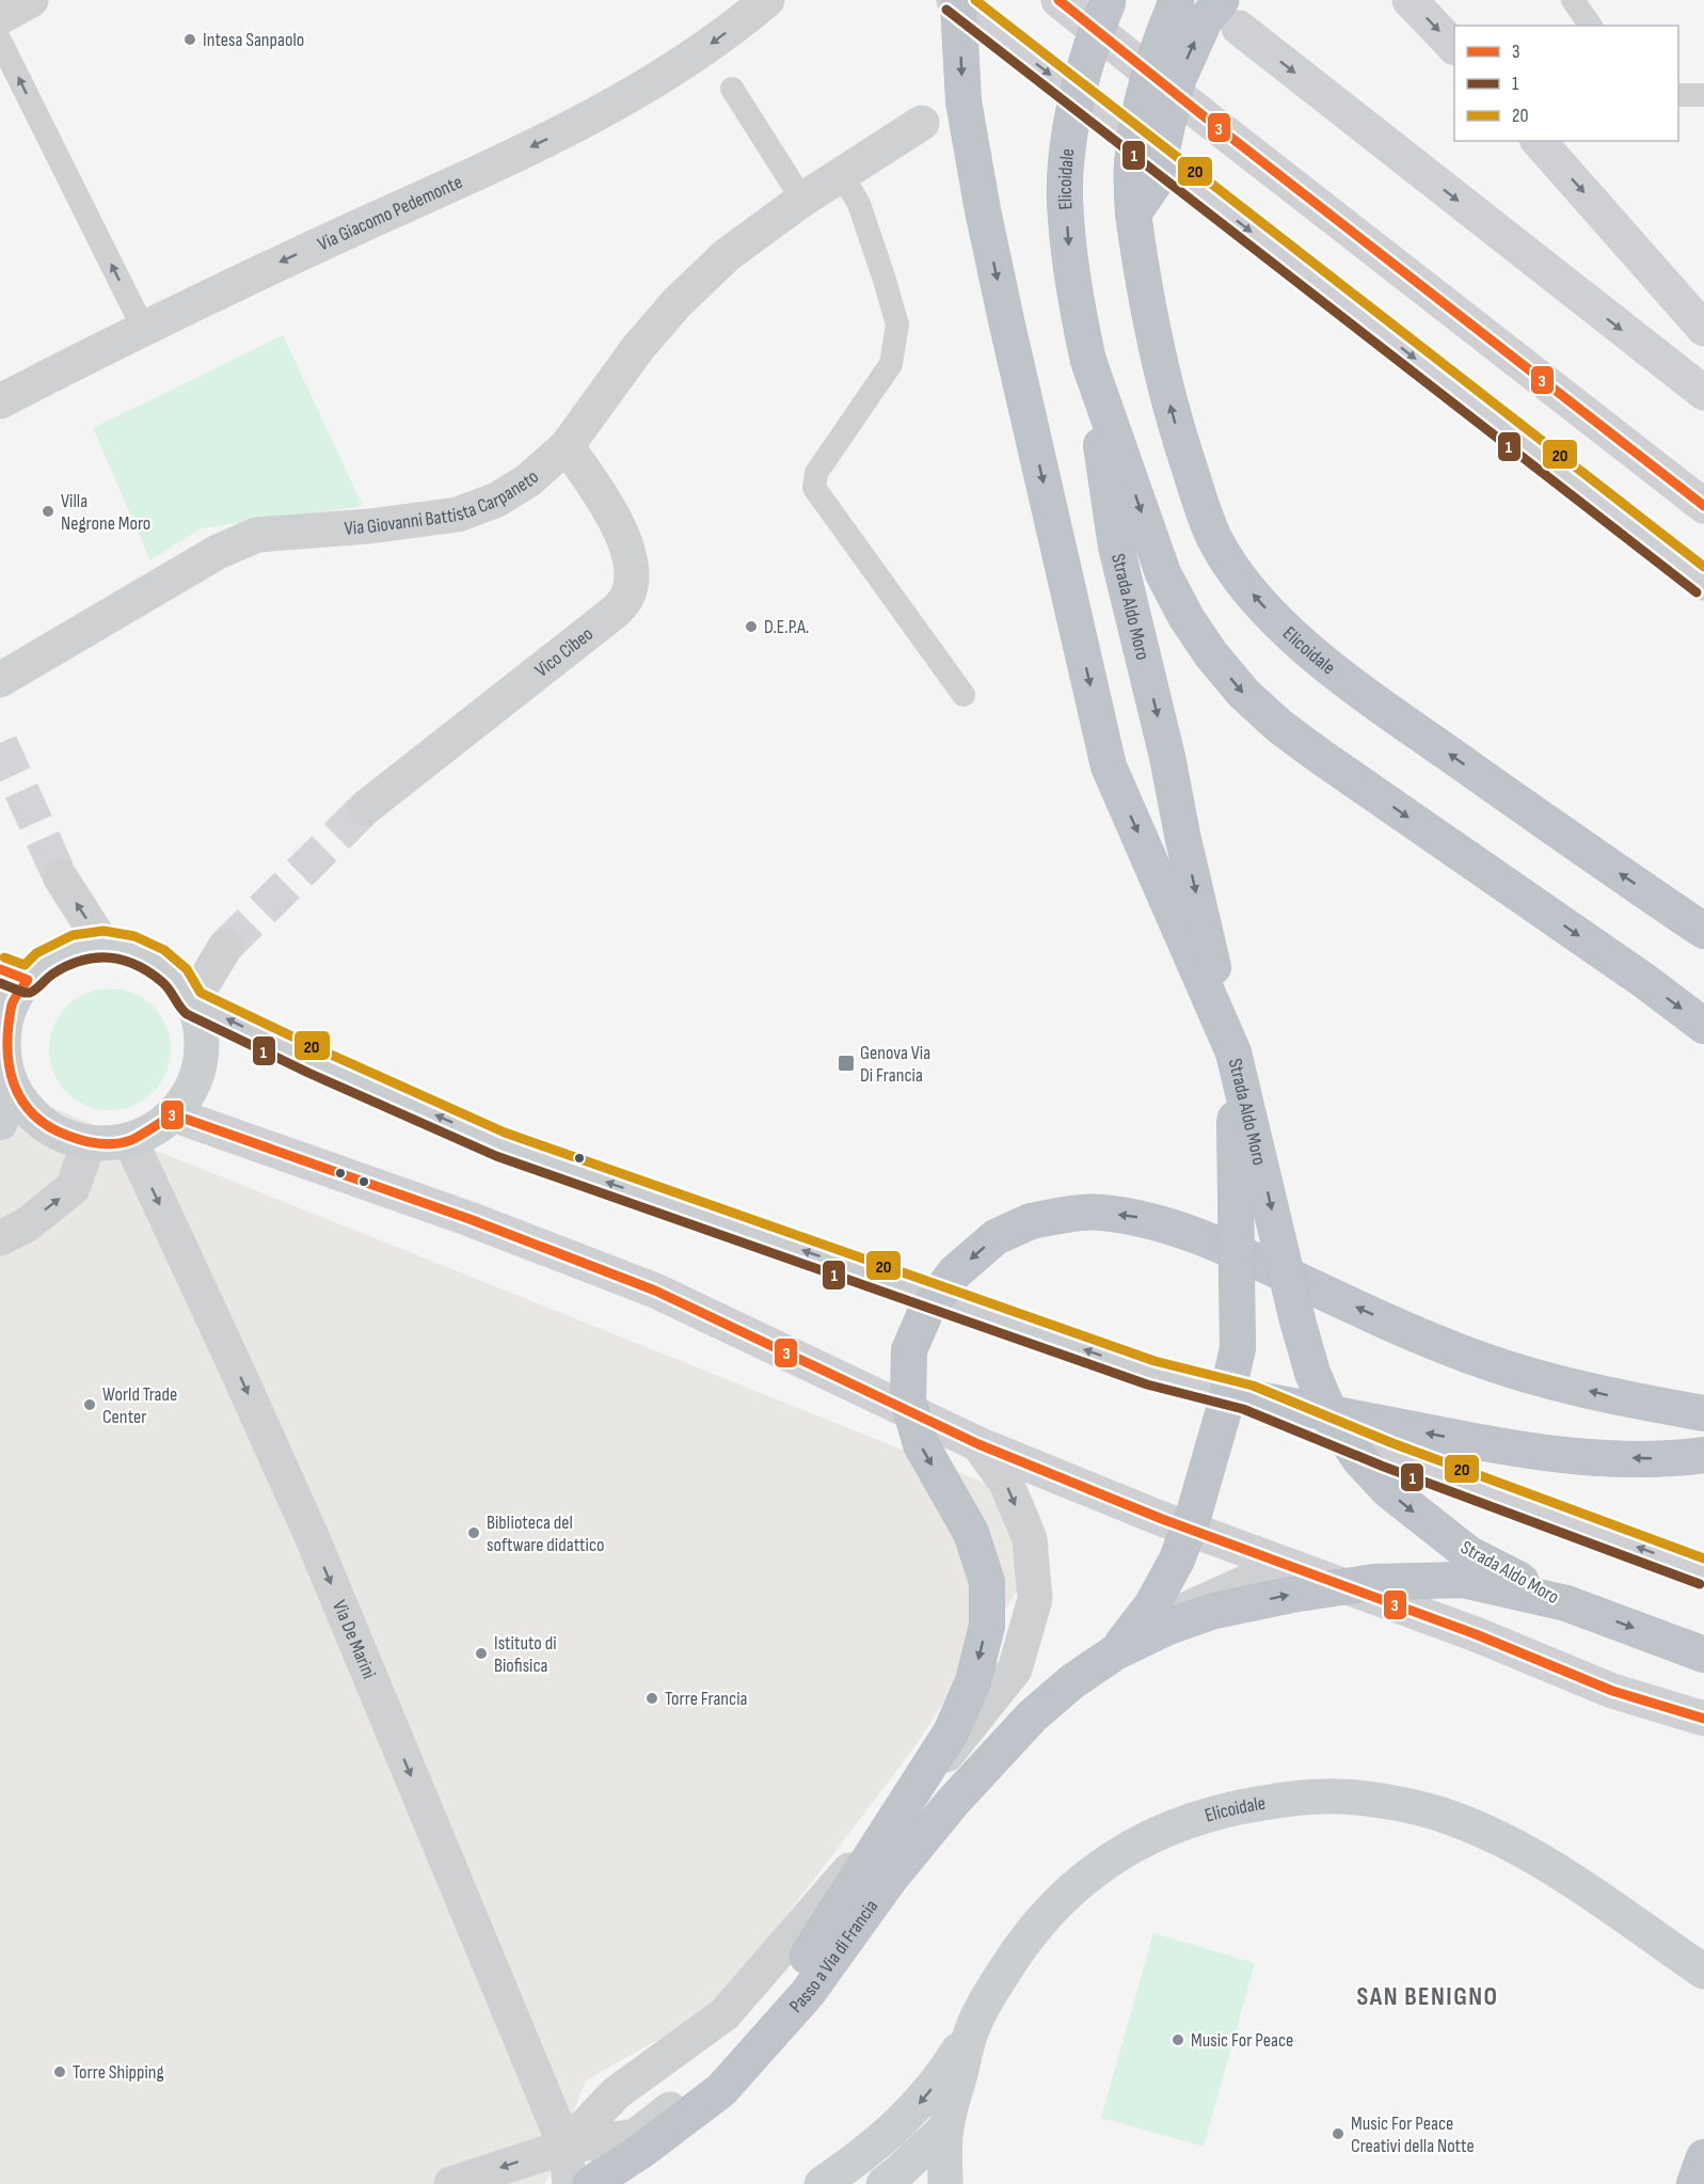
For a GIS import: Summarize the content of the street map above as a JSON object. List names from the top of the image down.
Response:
{
  "streets": {
    "highway": ["Elicoidale", "Strada Aldo Moro"],
    "street": [
      "Via Giacomo Pedemonte",
      "Via Giovanni Battista Carpaneto",
      "Vico Cibeo",
      "Via De Marini",
      "Passo a Via di Francia"
    ]
  },
  "crossings": [
    ["Elicoidale", "Strada Aldo Moro"],
    ["Via Giovanni Battista Carpaneto", "Vico Cibeo"],
    ["Via De Marini", "Passo a Via di Francia"]
  ],
  "one_way": ["Via Giacomo Pedemonte", "Via De Marini"],
  "districts": ["SAN BENIGNO"],
  "places": {
    "other": [
      "Intesa Sanpaolo",
      "Villa Negrone Moro",
      "D.E.P.A.",
      "World Trade Center",
      "Biblioteca del software didattico",
      "Istituto di Biofisica",
      "Torre Francia",
      "Music For Peace",
      "Torre Shipping",
      "Music For Peace Creativi della Notte"
    ],
    "transit": ["Genova Via Di Francia"]
  },
  "lines": ["transit line 3", "transit line 20", "transit line 1"],
  "legend": ["3", "1", "20"]
}
